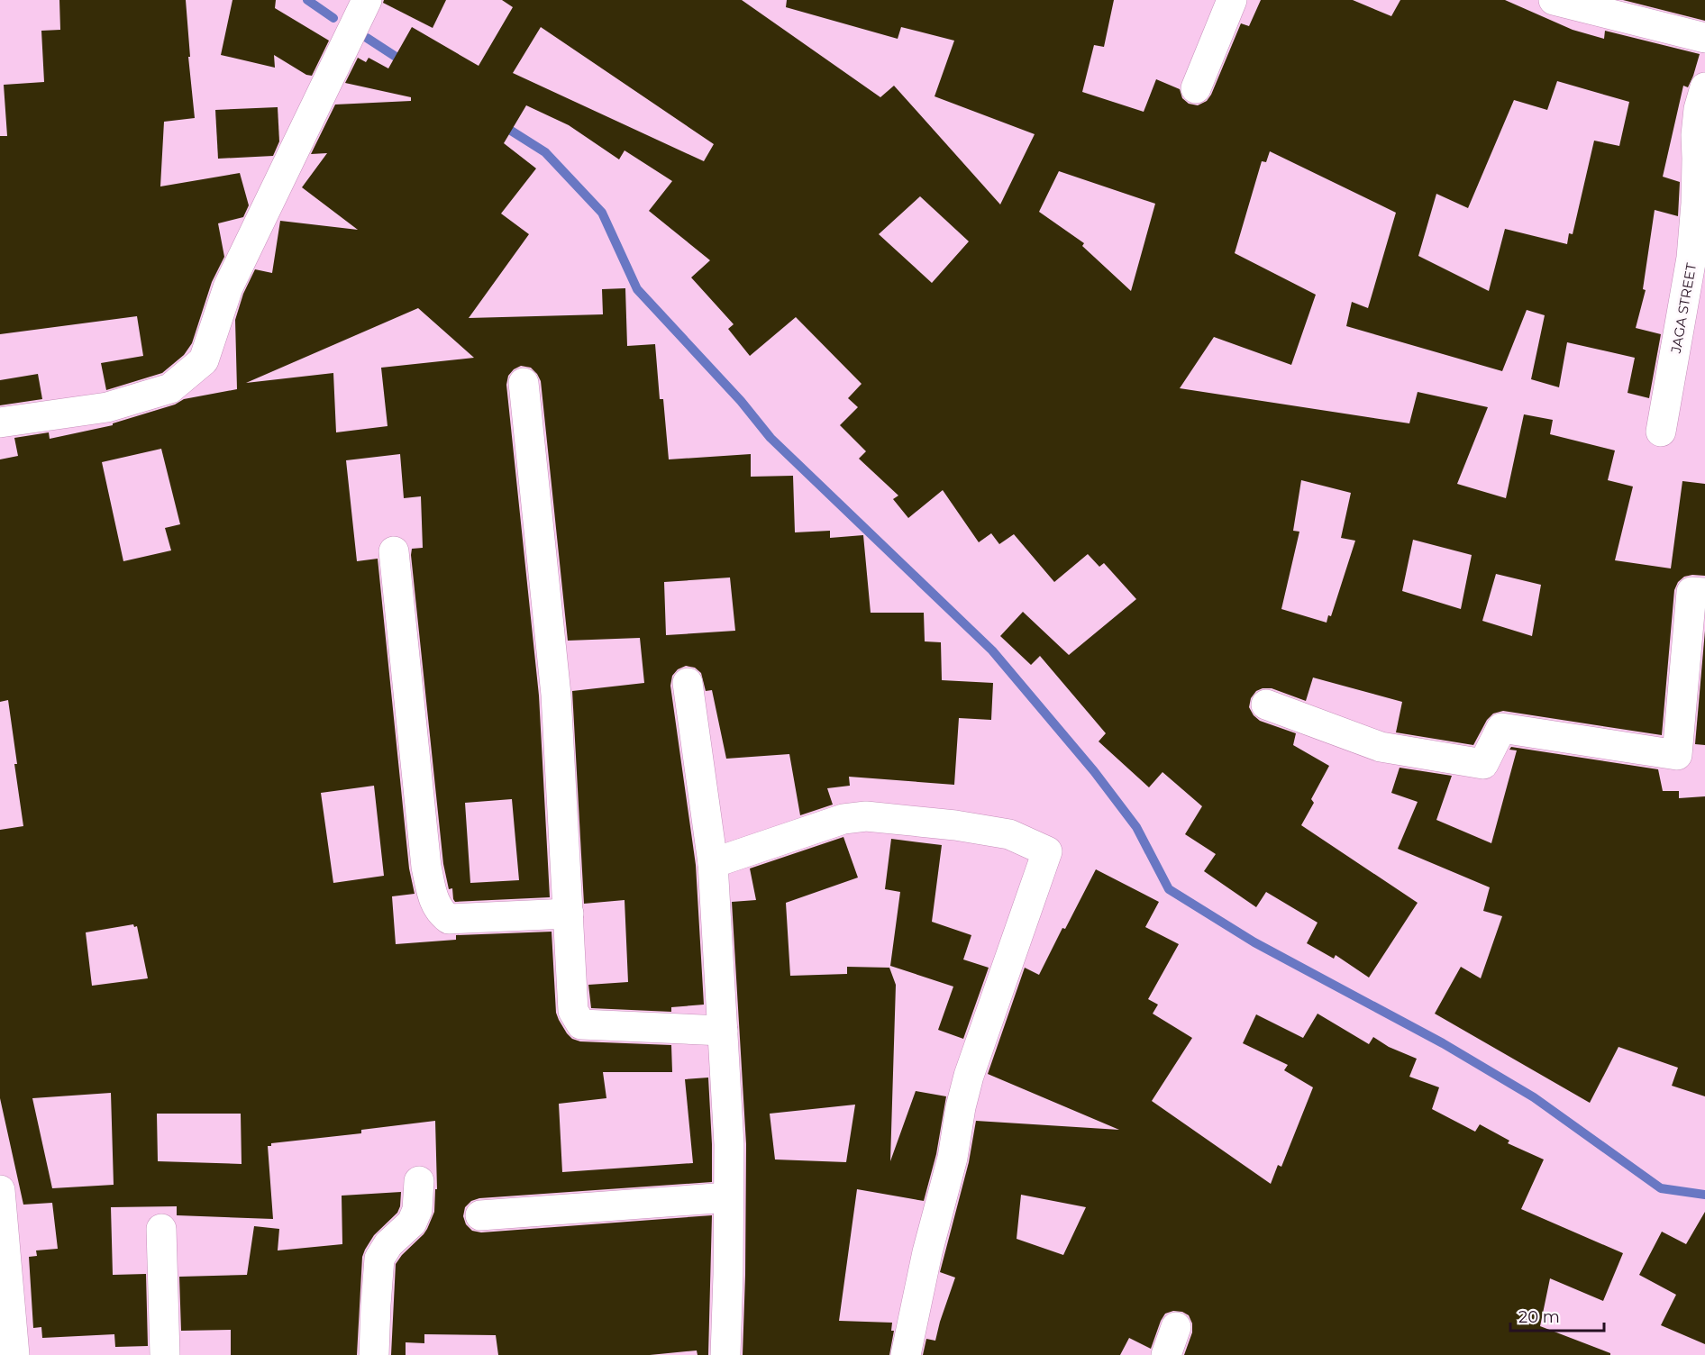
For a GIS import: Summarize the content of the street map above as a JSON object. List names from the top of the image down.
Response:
{
  "streets": {
    "street": ["JAGA STREET"]
  },
  "scale_bar": "20 m"
}
